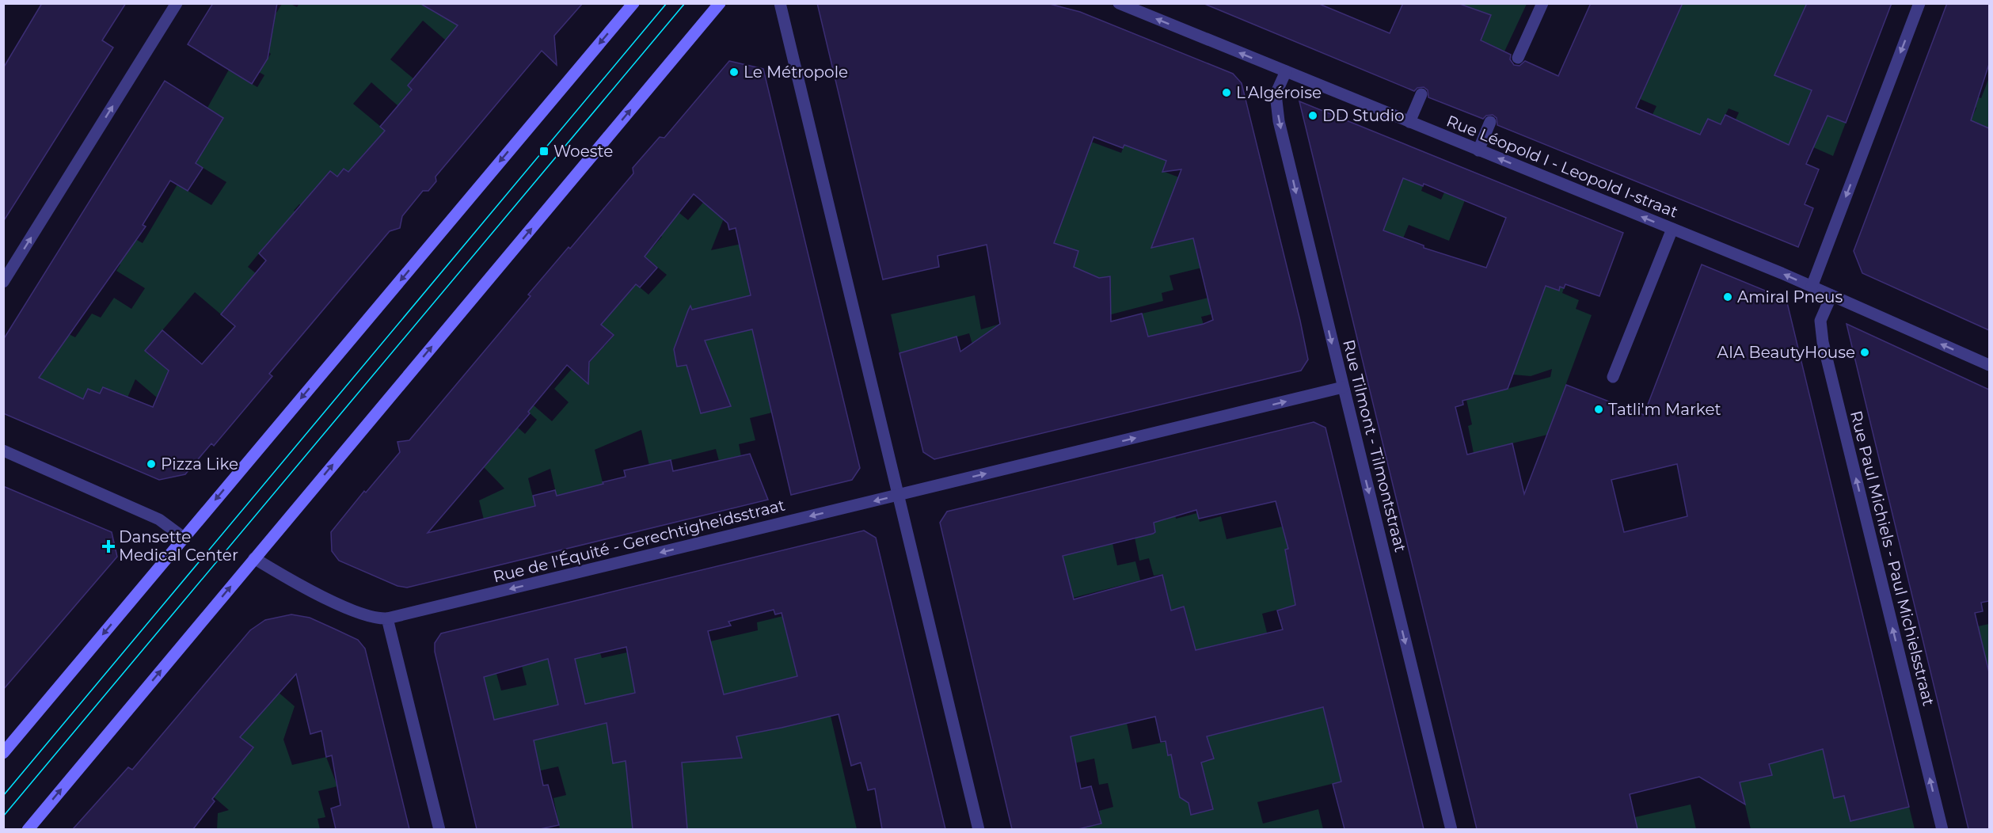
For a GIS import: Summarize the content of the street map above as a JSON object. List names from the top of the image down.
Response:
{
  "streets": {
    "street": [
      "Rue Léopold I - Leopold I-straat",
      "Rue Tilmont - Tilmontstraat",
      "Rue de l'Équité - Gerechtigheidsstraat",
      "Rue Paul Michiels - Paul Michielsstraat"
    ]
  },
  "crossings": [
    ["Rue Léopold I - Leopold I-straat", "Rue Tilmont - Tilmontstraat"],
    ["Rue Léopold I - Leopold I-straat", "Rue Paul Michiels - Paul Michielsstraat"],
    ["Rue Tilmont - Tilmontstraat", "Rue de l'Équité - Gerechtigheidsstraat"]
  ],
  "one_way": ["Rue Léopold I - Leopold I-straat", "Rue Tilmont - Tilmontstraat", "Rue Paul Michiels - Paul Michielsstraat"],
  "places": {
    "other": [
      "Le Métropole",
      "L'Algéroise",
      "DD Studio",
      "Amiral Pneus",
      "AIA BeautyHouse",
      "Tatli'm Market",
      "Pizza Like"
    ],
    "transit": ["Woeste"],
    "health": ["Dansette Medical Center"]
  }
}
